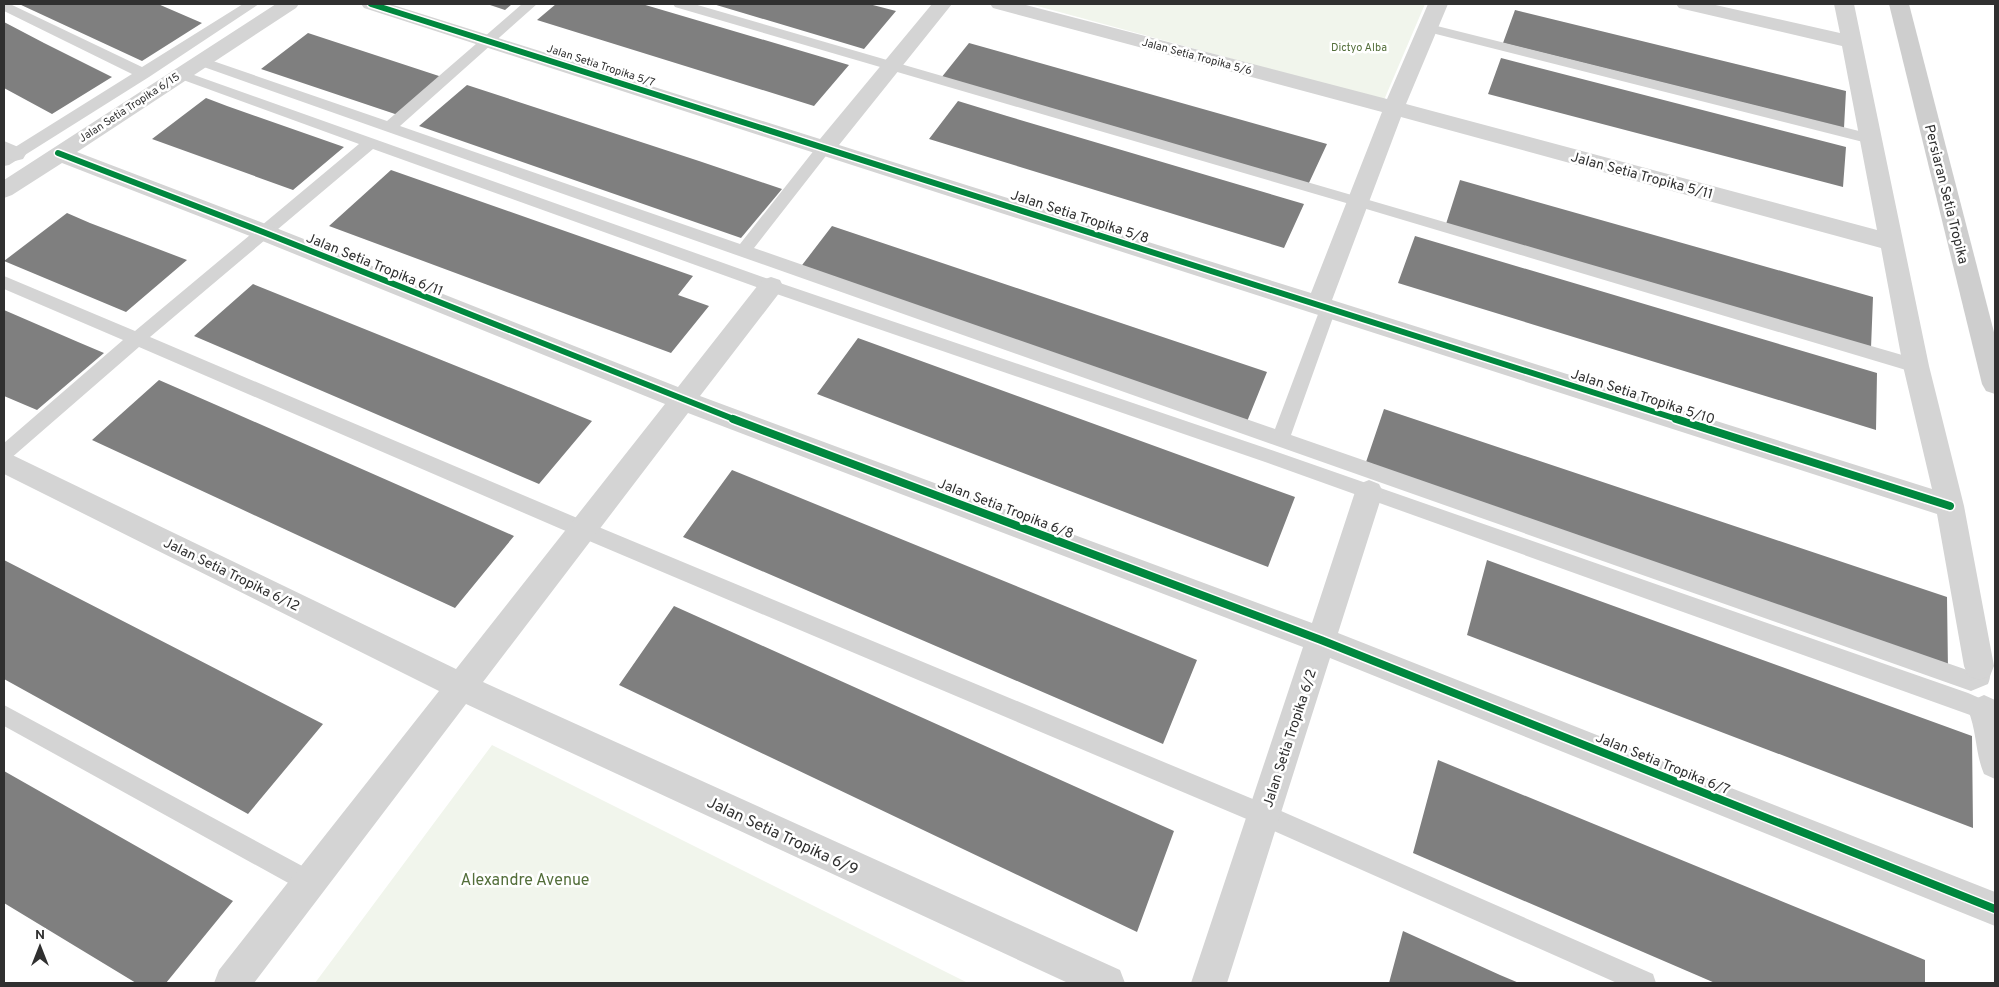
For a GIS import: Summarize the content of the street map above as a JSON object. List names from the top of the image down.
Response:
{
  "streets": {
    "street": [
      "Jalan Setia Tropika 5/6",
      "Jalan Setia Tropika 5/7",
      "Jalan Setia Tropika 6/15",
      "Jalan Setia Tropika 5/11",
      "Persiaran Setia Tropika",
      "Jalan Setia Tropika 5/8",
      "Jalan Setia Tropika 6/11",
      "Jalan Setia Tropika 5/10",
      "Jalan Setia Tropika 6/8",
      "Jalan Setia Tropika 6/12",
      "Jalan Setia Tropika 6/2",
      "Jalan Setia Tropika 6/7",
      "Jalan Setia Tropika 6/9"
    ]
  },
  "crossings": [
    ["Jalan Setia Tropika 5/6", "Jalan Setia Tropika 5/11"],
    ["Jalan Setia Tropika 5/7", "Jalan Setia Tropika 5/8"],
    ["Jalan Setia Tropika 6/15", "Jalan Setia Tropika 6/11"],
    ["Jalan Setia Tropika 5/8", "Jalan Setia Tropika 5/10"],
    ["Jalan Setia Tropika 6/11", "Jalan Setia Tropika 6/8"],
    ["Jalan Setia Tropika 6/8", "Jalan Setia Tropika 6/2"],
    ["Jalan Setia Tropika 6/8", "Jalan Setia Tropika 6/7"],
    ["Jalan Setia Tropika 6/12", "Jalan Setia Tropika 6/9"],
    ["Jalan Setia Tropika 6/2", "Jalan Setia Tropika 6/7"]
  ],
  "parks": ["Dictyo Alba", "Alexandre Avenue"],
  "north": "top"
}
